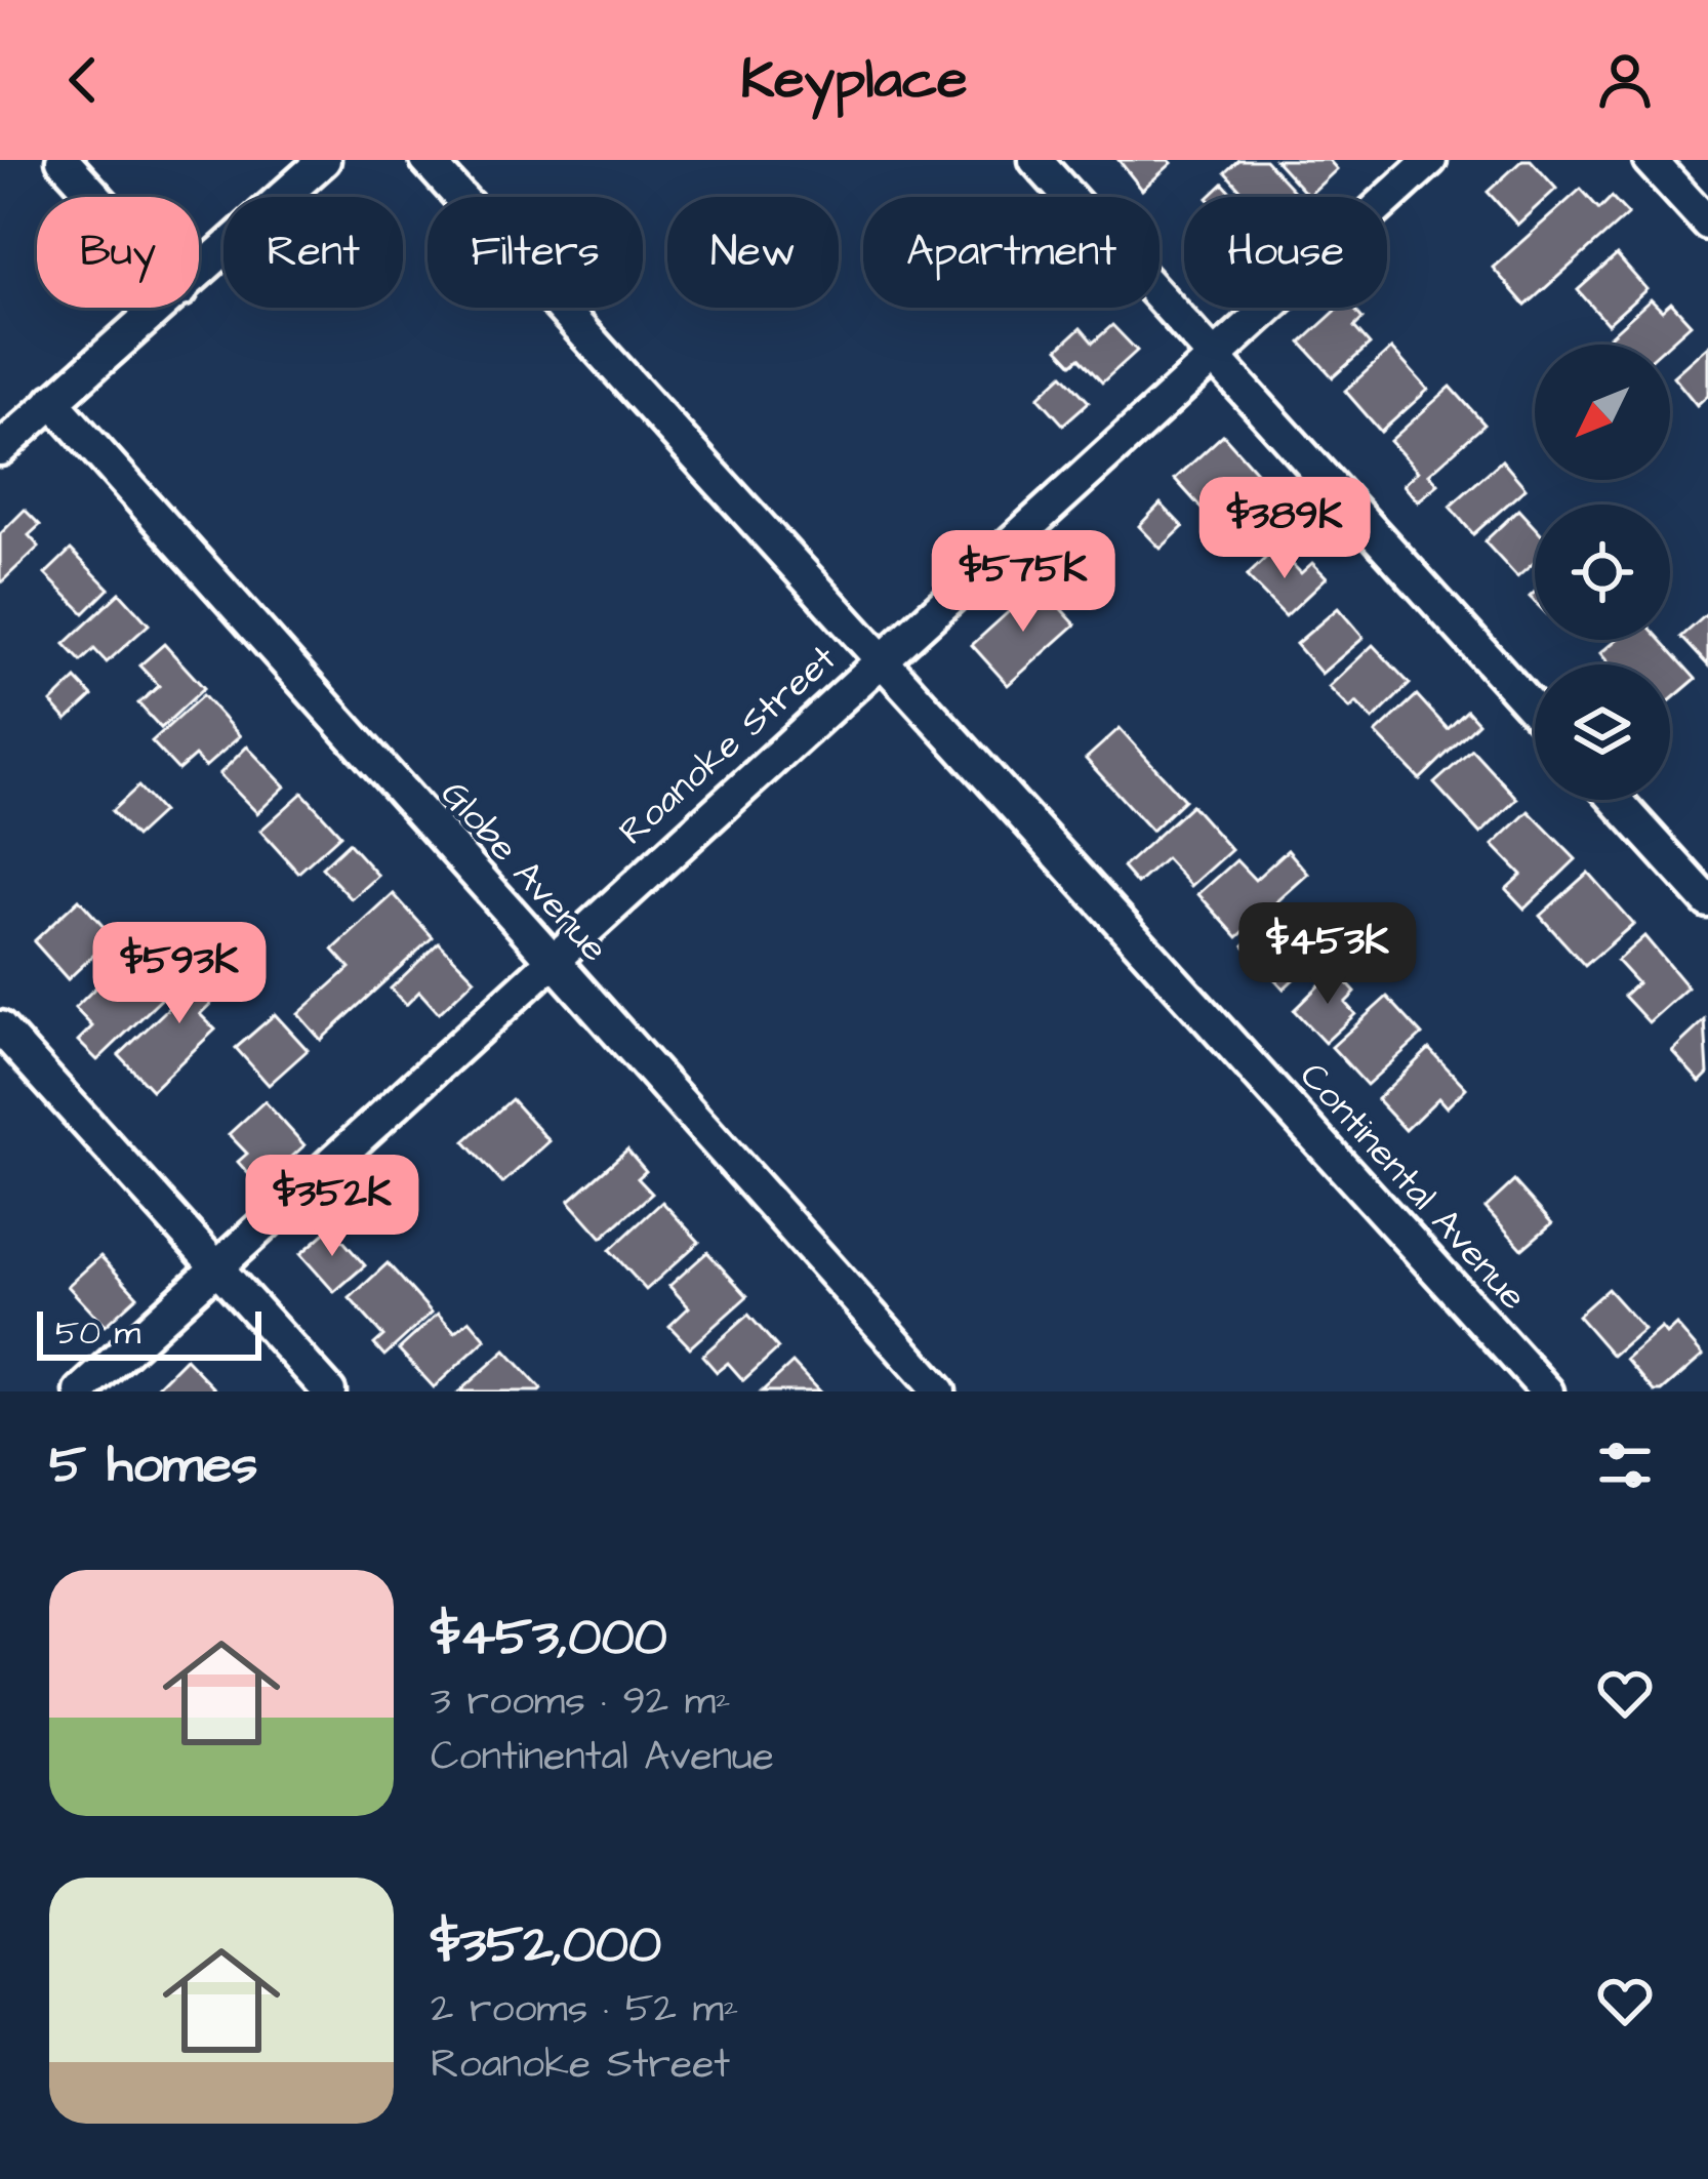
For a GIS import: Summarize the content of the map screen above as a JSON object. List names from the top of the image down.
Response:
{
  "streets": {
    "street": ["Roanoke Street", "Globe Avenue", "Continental Avenue"]
  },
  "crossings": [
    ["Roanoke Street", "Globe Avenue"],
    ["Roanoke Street", "Continental Avenue"]
  ],
  "scale_bar": "50 m",
  "north": "bottom left",
  "page": {
    "header": "Keyplace",
    "chip": [
      "Buy",
      "Rent",
      "Filters",
      "New",
      "Apartment",
      "House"
    ],
    "price": [
      "$389K",
      "$575K",
      "$453K",
      "$593K",
      "$352K"
    ],
    "scale": "50 m",
    "heading": "5 homes",
    "list": [
      {
        "name": "$453,000",
        "note": "3 rooms · 92 m² · Continental Avenue"
      },
      {
        "name": "$352,000",
        "note": "2 rooms · 52 m² · Roanoke Street"
      }
    ]
  }
}
